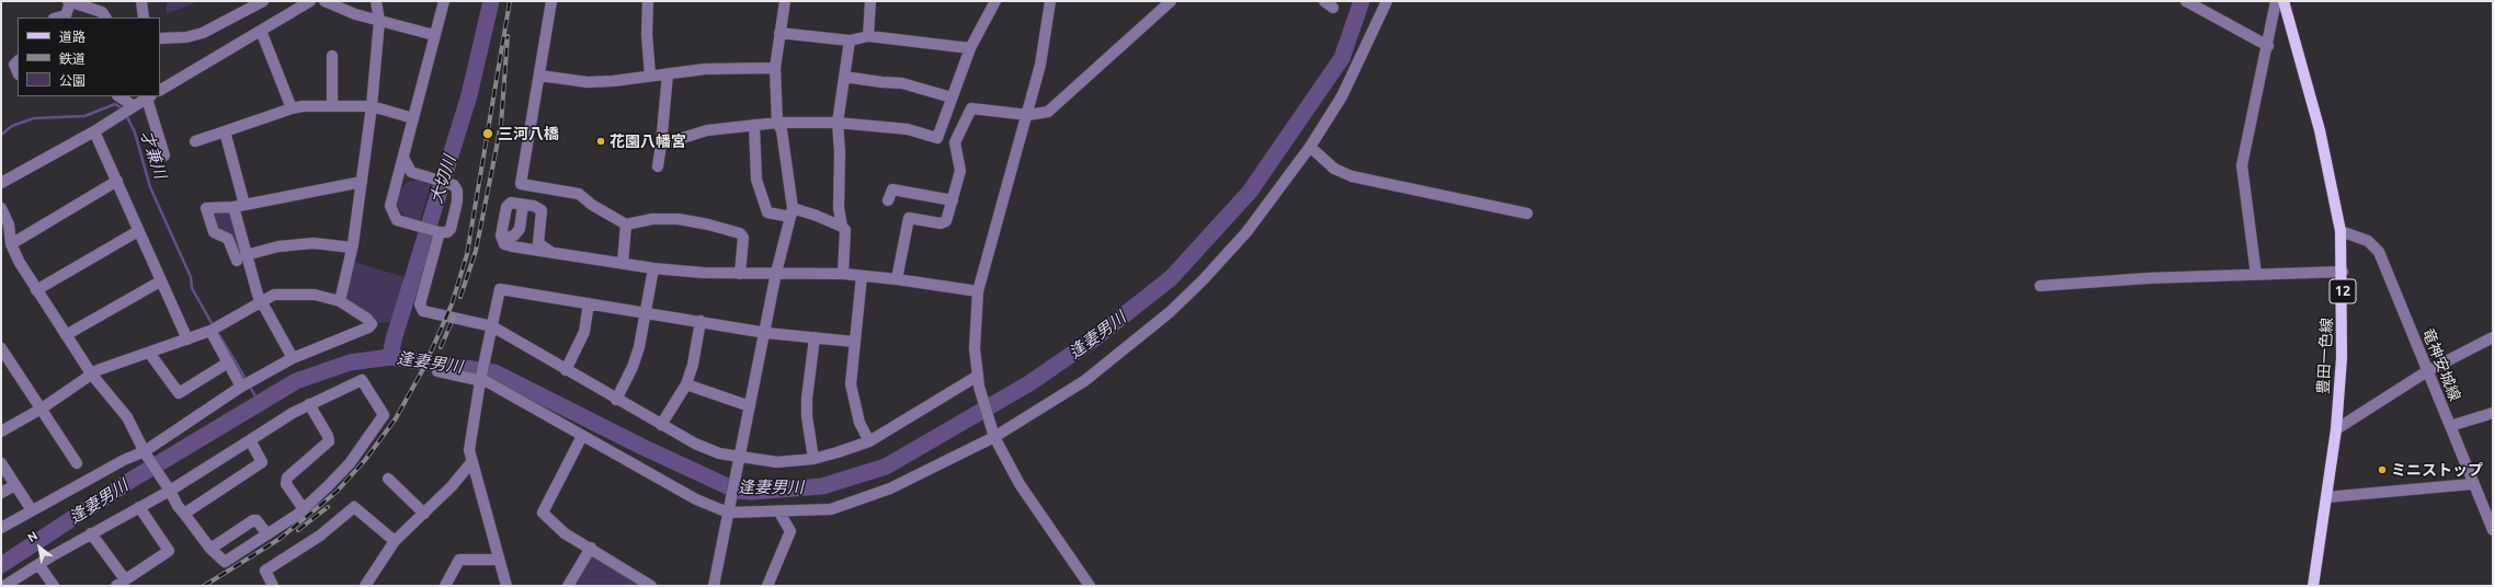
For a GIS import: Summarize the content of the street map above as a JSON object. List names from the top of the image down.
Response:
{
  "streets": {
    "main road": ["12", "豊田一色線"],
    "street": ["竜神安城線"]
  },
  "crossings": [
    ["豊田一色線", "竜神安城線"]
  ],
  "water": ["才兼川", "大切川", "逢妻男川"],
  "places": ["三河八橋", "花園八幡宮", "ミニストップ"],
  "legend": ["道路", "鉄道", "公園"],
  "north": "top left"
}
